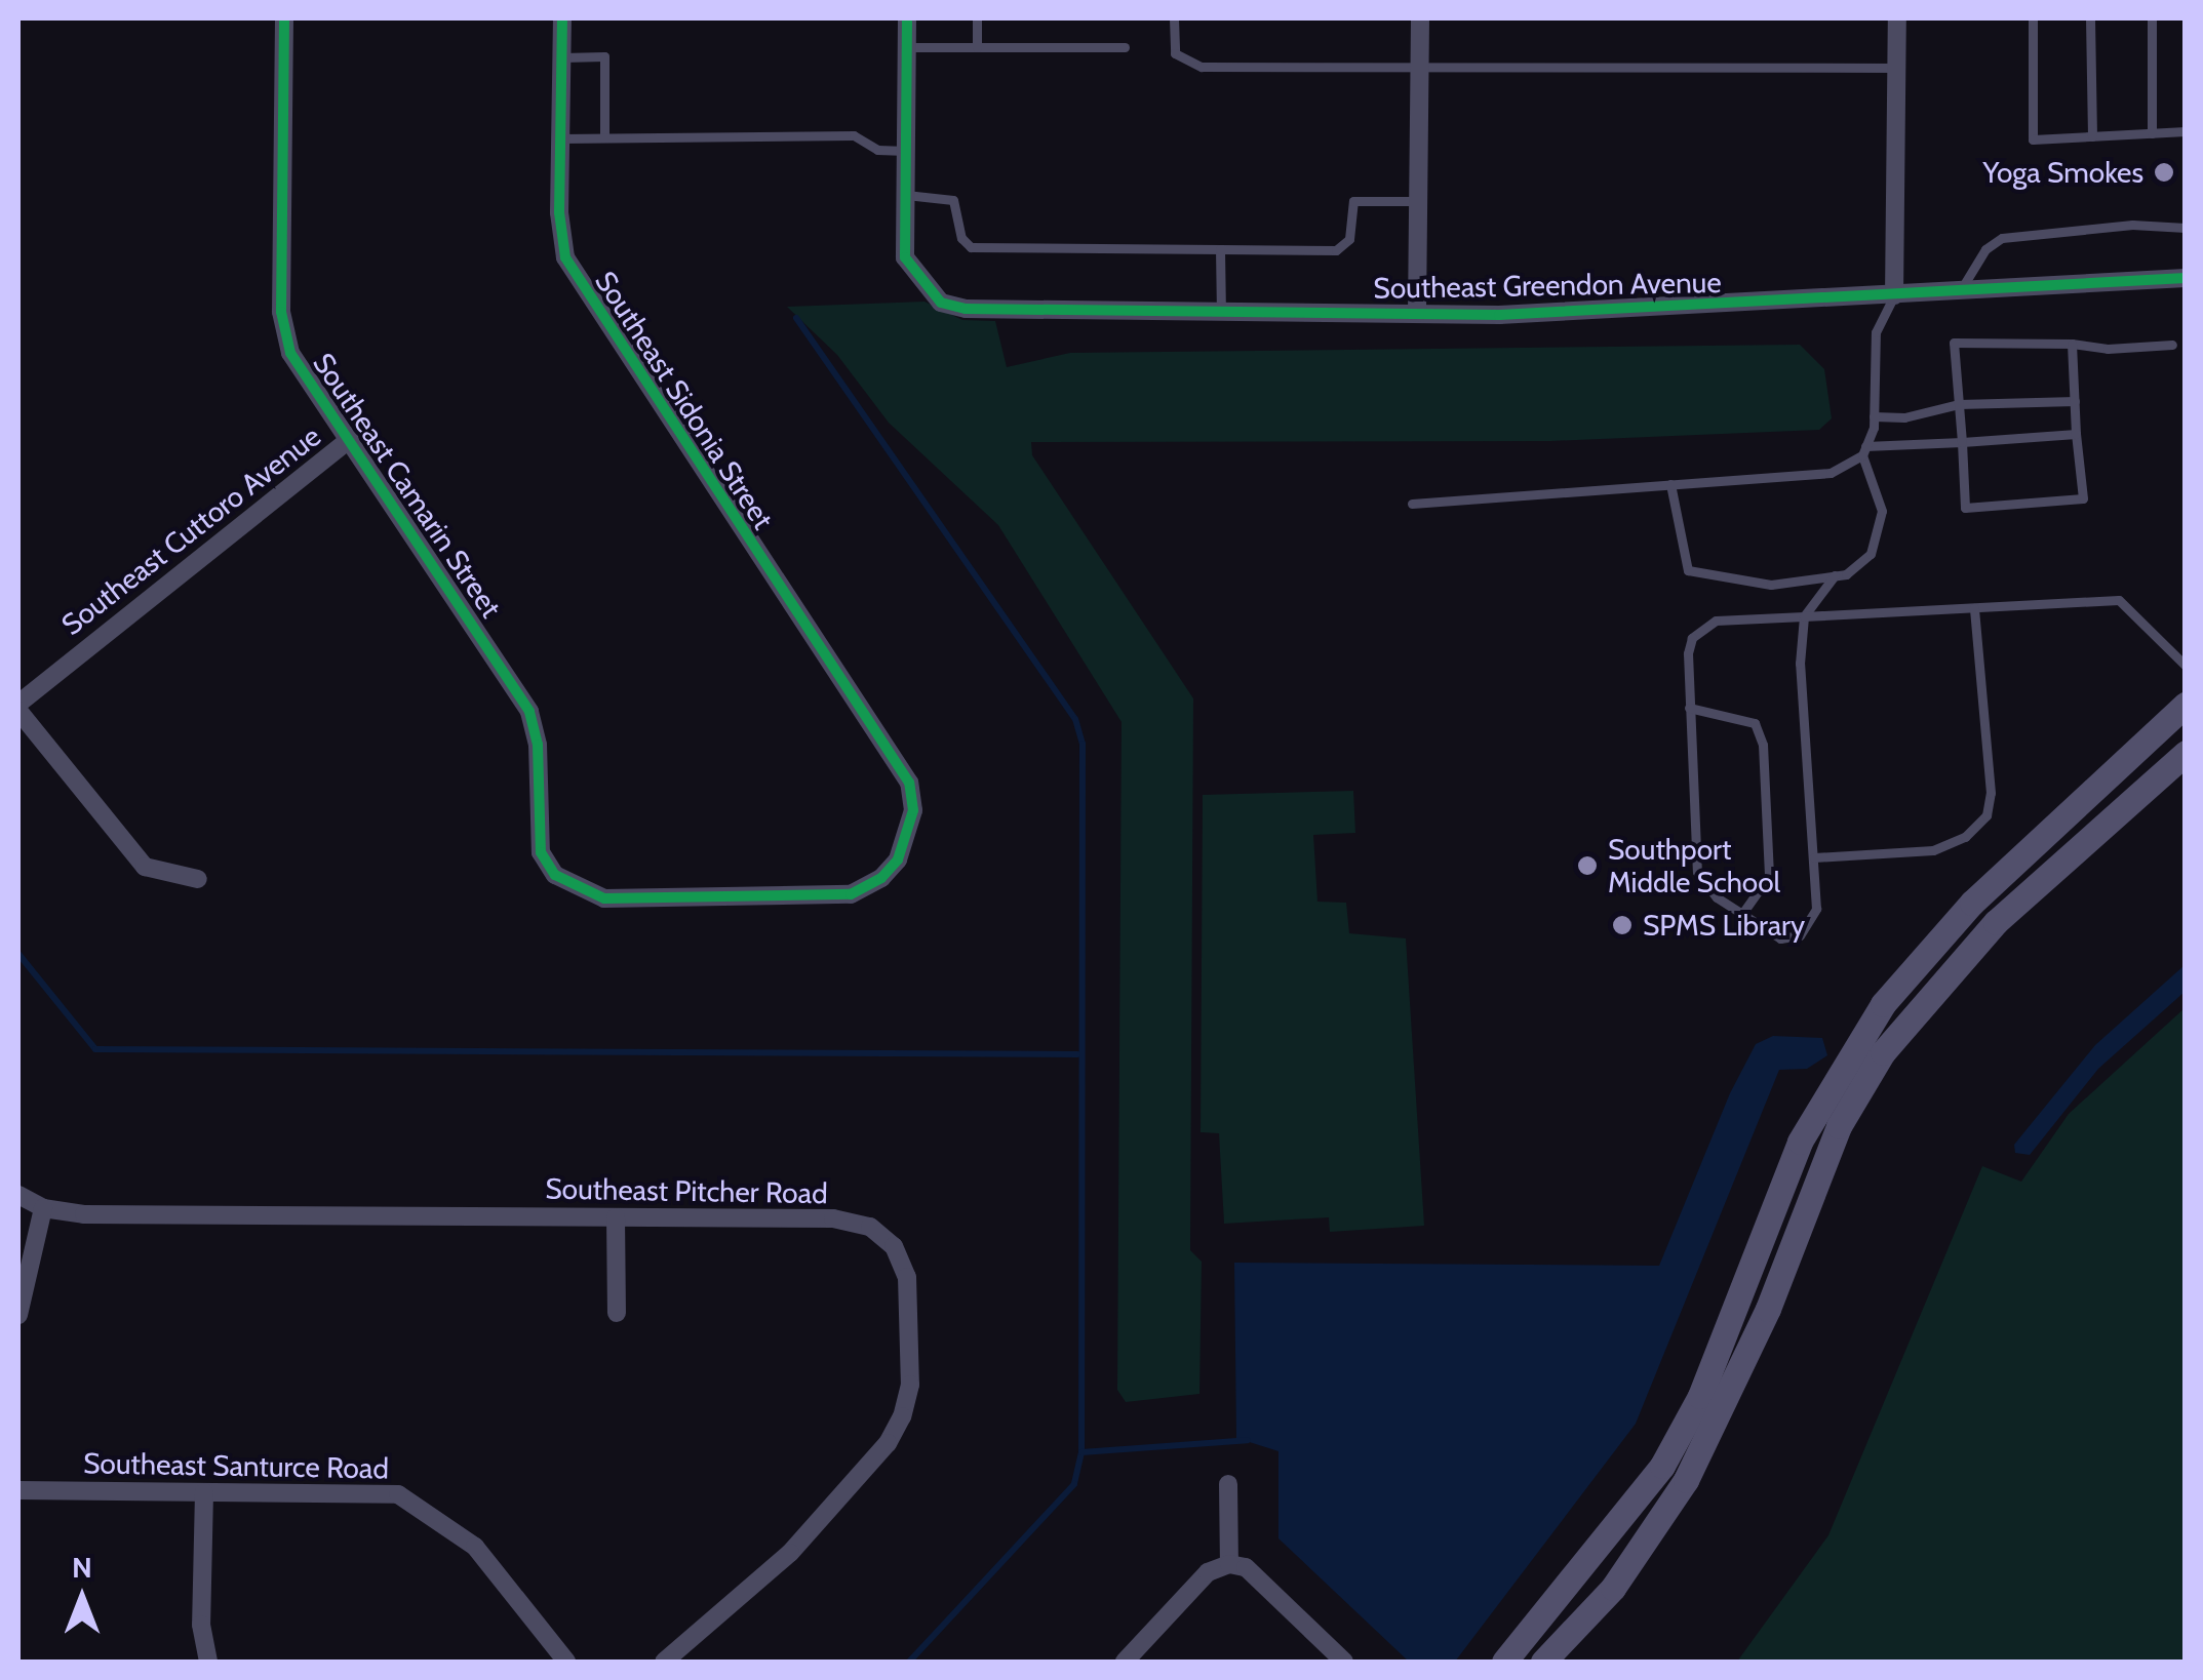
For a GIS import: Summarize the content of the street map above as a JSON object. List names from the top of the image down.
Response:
{
  "streets": {
    "street": [
      "Southeast Greendon Avenue",
      "Southeast Sidonia Street",
      "Southeast Camarin Street",
      "Southeast Cuttoro Avenue",
      "Southeast Pitcher Road",
      "Southeast Santurce Road"
    ]
  },
  "crossings": [
    ["Southeast Sidonia Street", "Southeast Camarin Street"],
    ["Southeast Camarin Street", "Southeast Cuttoro Avenue"]
  ],
  "places": ["Yoga Smokes", "Southport Middle School", "SPMS Library"],
  "north": "top"
}
